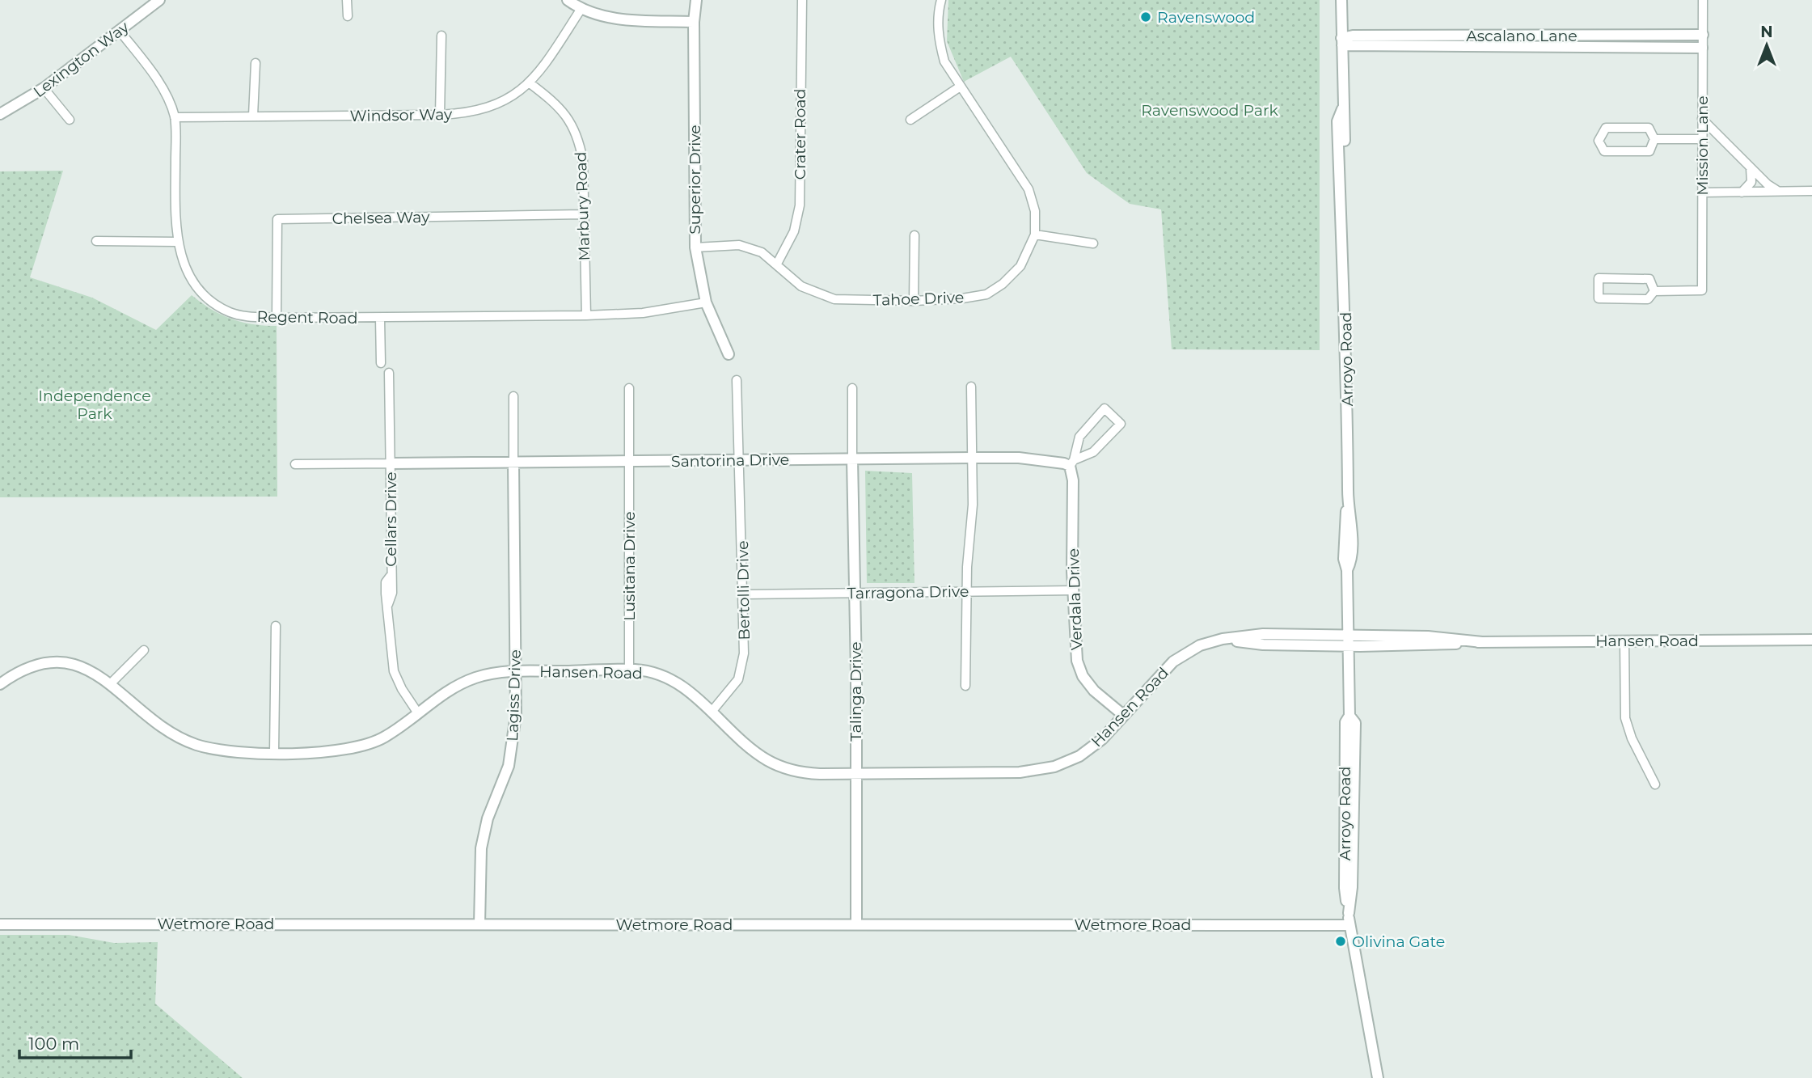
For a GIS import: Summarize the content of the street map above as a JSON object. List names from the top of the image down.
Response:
{
  "streets": {
    "street": [
      "Ascalano Lane",
      "Lexington Way",
      "Windsor Way",
      "Crater Road",
      "Mission Lane",
      "Superior Drive",
      "Marbury Road",
      "Chelsea Way",
      "Tahoe Drive",
      "Regent Road",
      "Arroyo Road",
      "Santorina Drive",
      "Cellars Drive",
      "Lusitana Drive",
      "Bertolli Drive",
      "Tarragona Drive",
      "Verdala Drive",
      "Hansen Road",
      "Talinga Drive",
      "Lagiss Drive",
      "Wetmore Road"
    ]
  },
  "crossings": [
    ["Ascalano Lane", "Mission Lane"],
    ["Ascalano Lane", "Arroyo Road"],
    ["Lexington Way", "Regent Road"],
    ["Windsor Way", "Marbury Road"],
    ["Windsor Way", "Regent Road"],
    ["Crater Road", "Tahoe Drive"],
    ["Superior Drive", "Tahoe Drive"],
    ["Superior Drive", "Regent Road"],
    ["Marbury Road", "Chelsea Way"],
    ["Marbury Road", "Regent Road"],
    ["Chelsea Way", "Regent Road"],
    ["Arroyo Road", "Hansen Road"],
    ["Arroyo Road", "Wetmore Road"],
    ["Santorina Drive", "Cellars Drive"],
    ["Santorina Drive", "Lusitana Drive"],
    ["Santorina Drive", "Bertolli Drive"],
    ["Santorina Drive", "Verdala Drive"],
    ["Santorina Drive", "Talinga Drive"],
    ["Santorina Drive", "Lagiss Drive"],
    ["Cellars Drive", "Hansen Road"],
    ["Lusitana Drive", "Hansen Road"],
    ["Bertolli Drive", "Tarragona Drive"],
    ["Bertolli Drive", "Hansen Road"],
    ["Tarragona Drive", "Verdala Drive"],
    ["Tarragona Drive", "Talinga Drive"],
    ["Verdala Drive", "Hansen Road"],
    ["Hansen Road", "Talinga Drive"],
    ["Hansen Road", "Lagiss Drive"],
    ["Talinga Drive", "Wetmore Road"],
    ["Lagiss Drive", "Wetmore Road"]
  ],
  "parks": ["Ravenswood Park", "Independence Park"],
  "places": ["Ravenswood", "Olivina Gate"],
  "scale_bar": "100 m",
  "north": "top"
}
